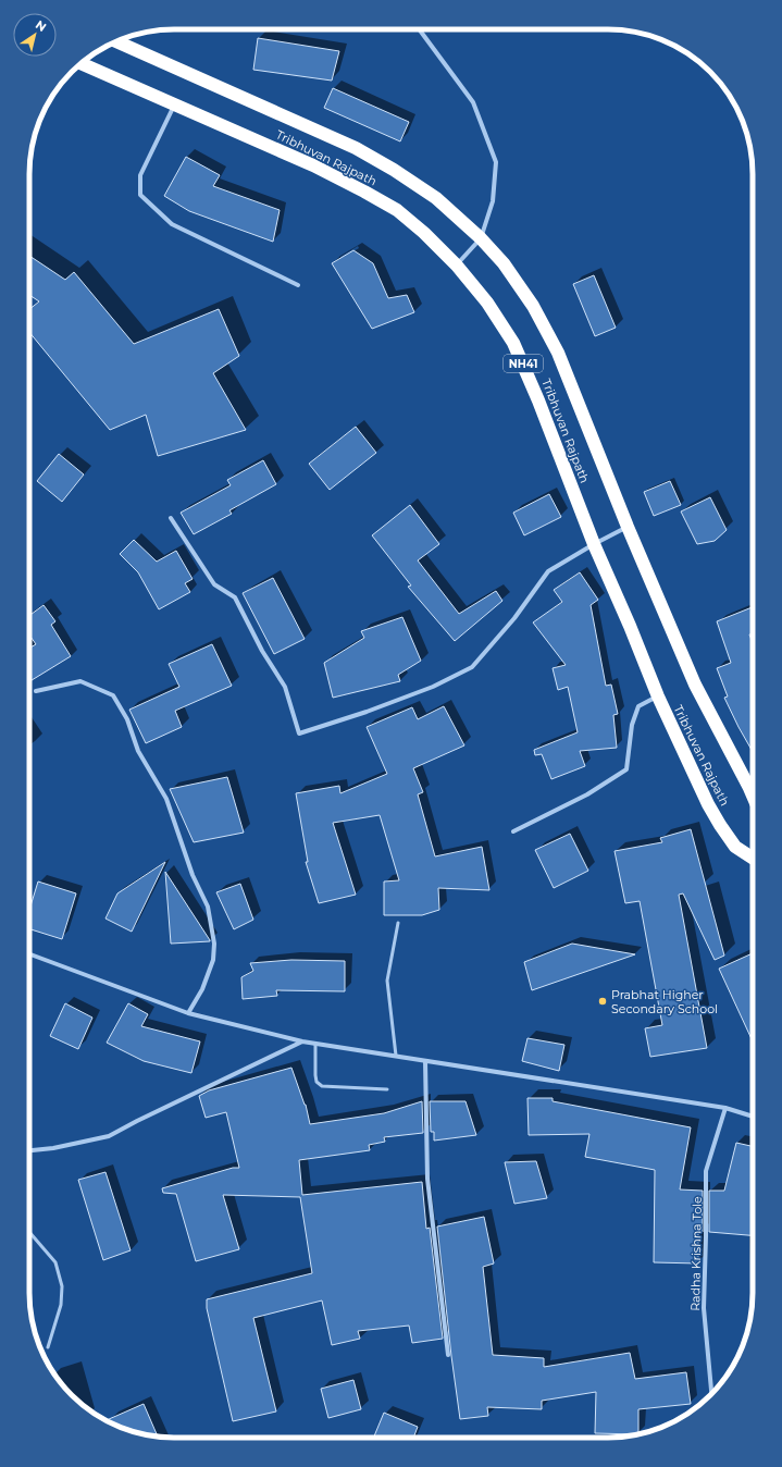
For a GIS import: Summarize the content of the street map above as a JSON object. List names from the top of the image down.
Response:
{
  "streets": {
    "highway": ["Tribhuvan Rajpath", "NH41"],
    "street": ["Radha Krishna Tole"]
  },
  "places": ["Prabhat Higher Secondary School"],
  "north": "top right"
}
